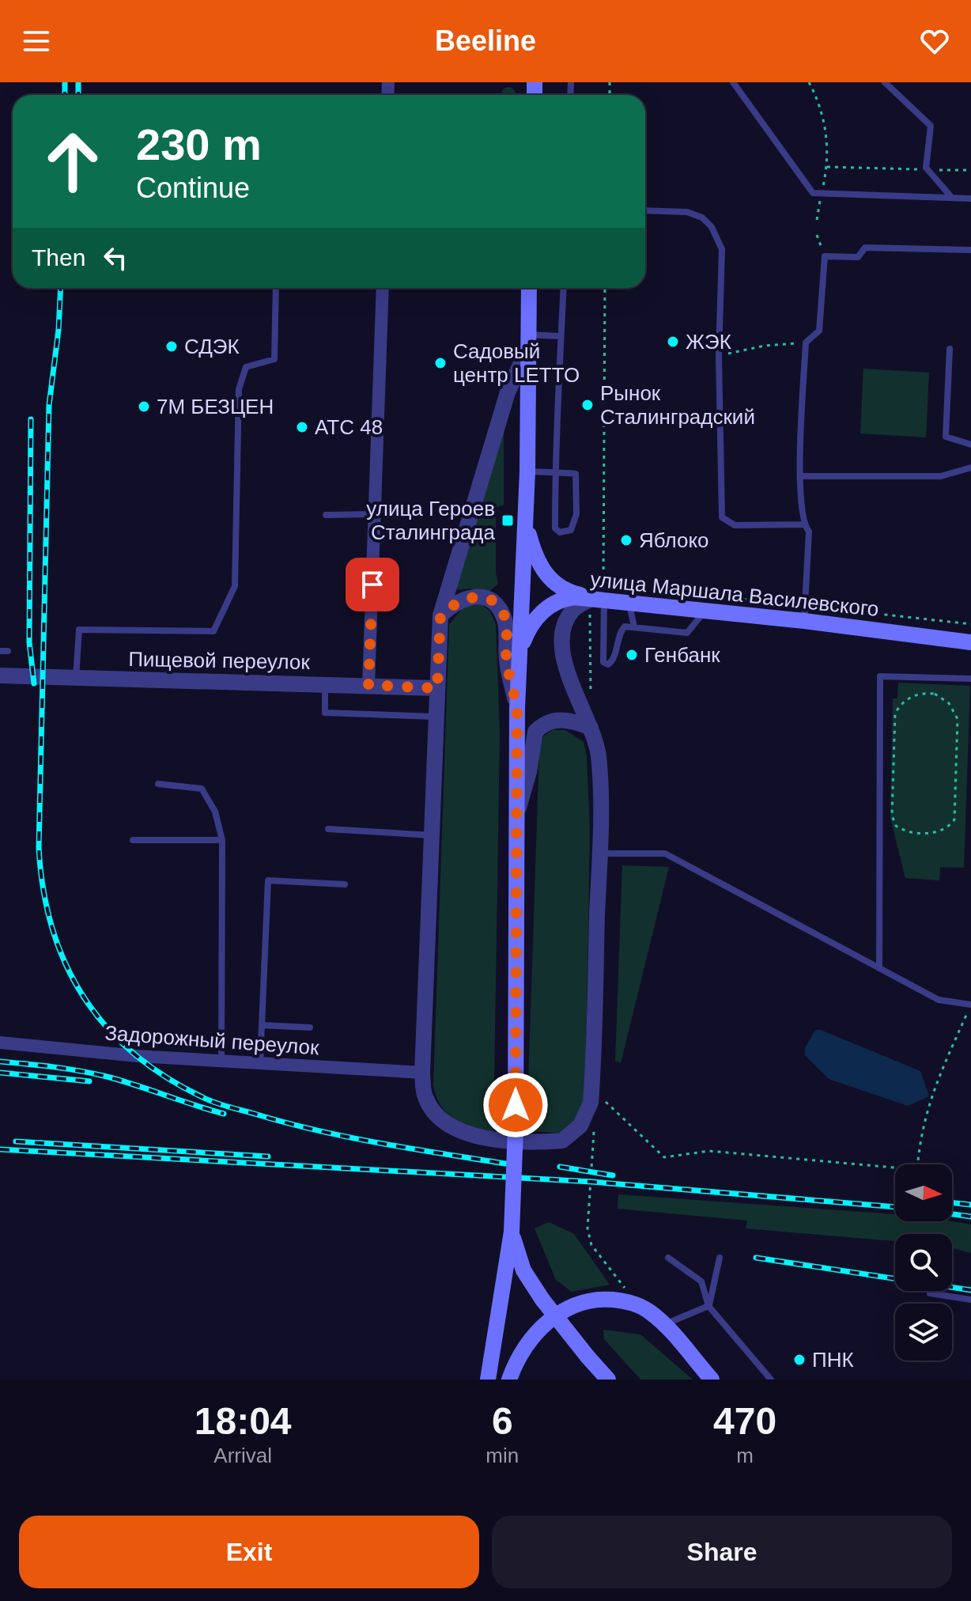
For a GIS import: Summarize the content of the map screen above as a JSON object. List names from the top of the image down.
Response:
{
  "streets": {
    "main road": ["улица Маршала Василевского"],
    "street": ["Пищевой переулок", "Задорожный переулок"]
  },
  "places": {
    "other": [
      "ЖЭК",
      "СДЭК",
      "Садовый центр LETTO",
      "Рынок Сталинградский",
      "7М БЕЗЦЕН",
      "АТС 48",
      "Яблоко",
      "Генбанк",
      "ПНК"
    ],
    "transit": ["улица Героев Сталинграда"]
  },
  "north": "right",
  "page": {
    "header": "Beeline",
    "turn": ["230 m", "Continue"],
    "then": "Then",
    "eta": [
      "18:04",
      "Arrival",
      "6",
      "min",
      "470",
      "m"
    ],
    "buttons": ["Exit", "Share"]
  }
}
